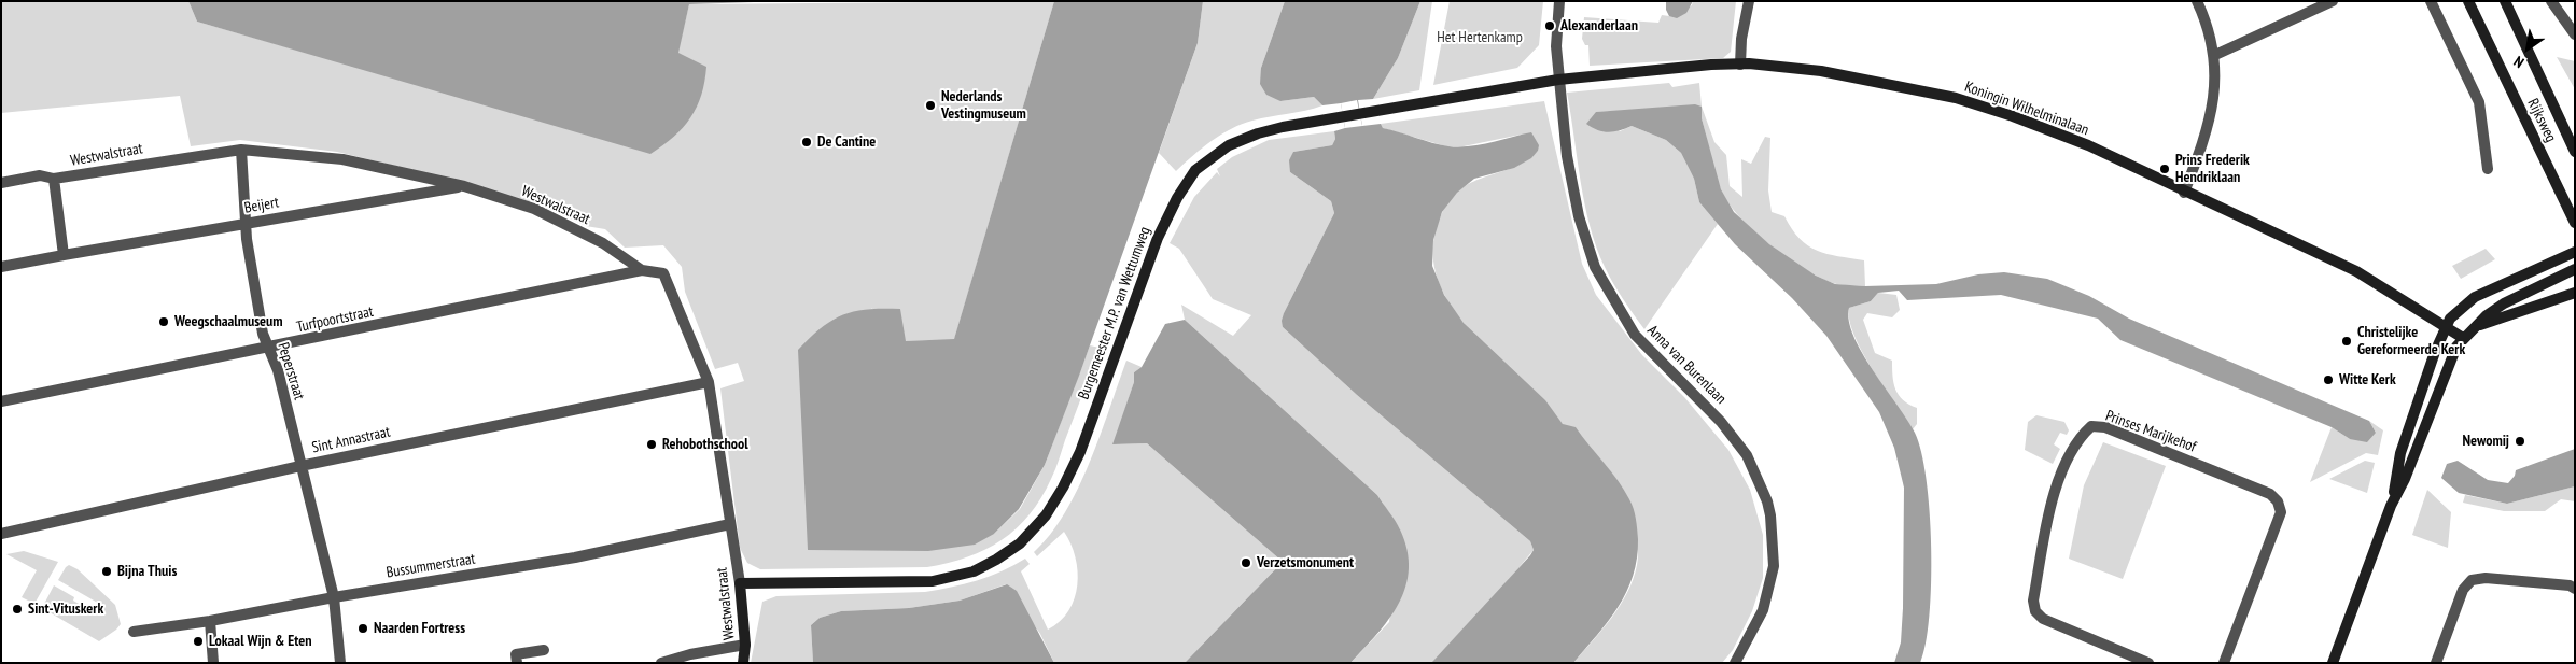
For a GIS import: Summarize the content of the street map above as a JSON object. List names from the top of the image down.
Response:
{
  "streets": {
    "street": [
      "Koningin Wilhelminalaan",
      "Rijksweg",
      "Westwalstraat",
      "Beijert",
      "Burgemeester M.P. van Wettumweg",
      "Turfpoortstraat",
      "Anna van Burenlaan",
      "Peperstraat",
      "Prinses Marijkehof",
      "Sint Annastraat",
      "Bussummerstraat"
    ]
  },
  "crossings": [
    ["Koningin Wilhelminalaan", "Burgemeester M.P. van Wettumweg"],
    ["Koningin Wilhelminalaan", "Anna van Burenlaan"],
    ["Westwalstraat", "Beijert"],
    ["Westwalstraat", "Burgemeester M.P. van Wettumweg"],
    ["Westwalstraat", "Turfpoortstraat"],
    ["Westwalstraat", "Peperstraat"],
    ["Westwalstraat", "Sint Annastraat"],
    ["Westwalstraat", "Bussummerstraat"],
    ["Beijert", "Peperstraat"],
    ["Burgemeester M.P. van Wettumweg", "Anna van Burenlaan"],
    ["Turfpoortstraat", "Peperstraat"],
    ["Peperstraat", "Sint Annastraat"],
    ["Peperstraat", "Bussummerstraat"]
  ],
  "parks": ["Het Hertenkamp"],
  "places": [
    "Alexanderlaan",
    "Nederlands Vestingmuseum",
    "De Cantine",
    "Prins Frederik Hendriklaan",
    "Weegschaalmuseum",
    "Christelijke Gereformeerde Kerk",
    "Witte Kerk",
    "Newomij",
    "Rehobothschool",
    "Verzetsmonument",
    "Bijna Thuis",
    "Sint-Vituskerk",
    "Naarden Fortress",
    "Lokaal Wijn & Eten"
  ],
  "north": "bottom left"
}
